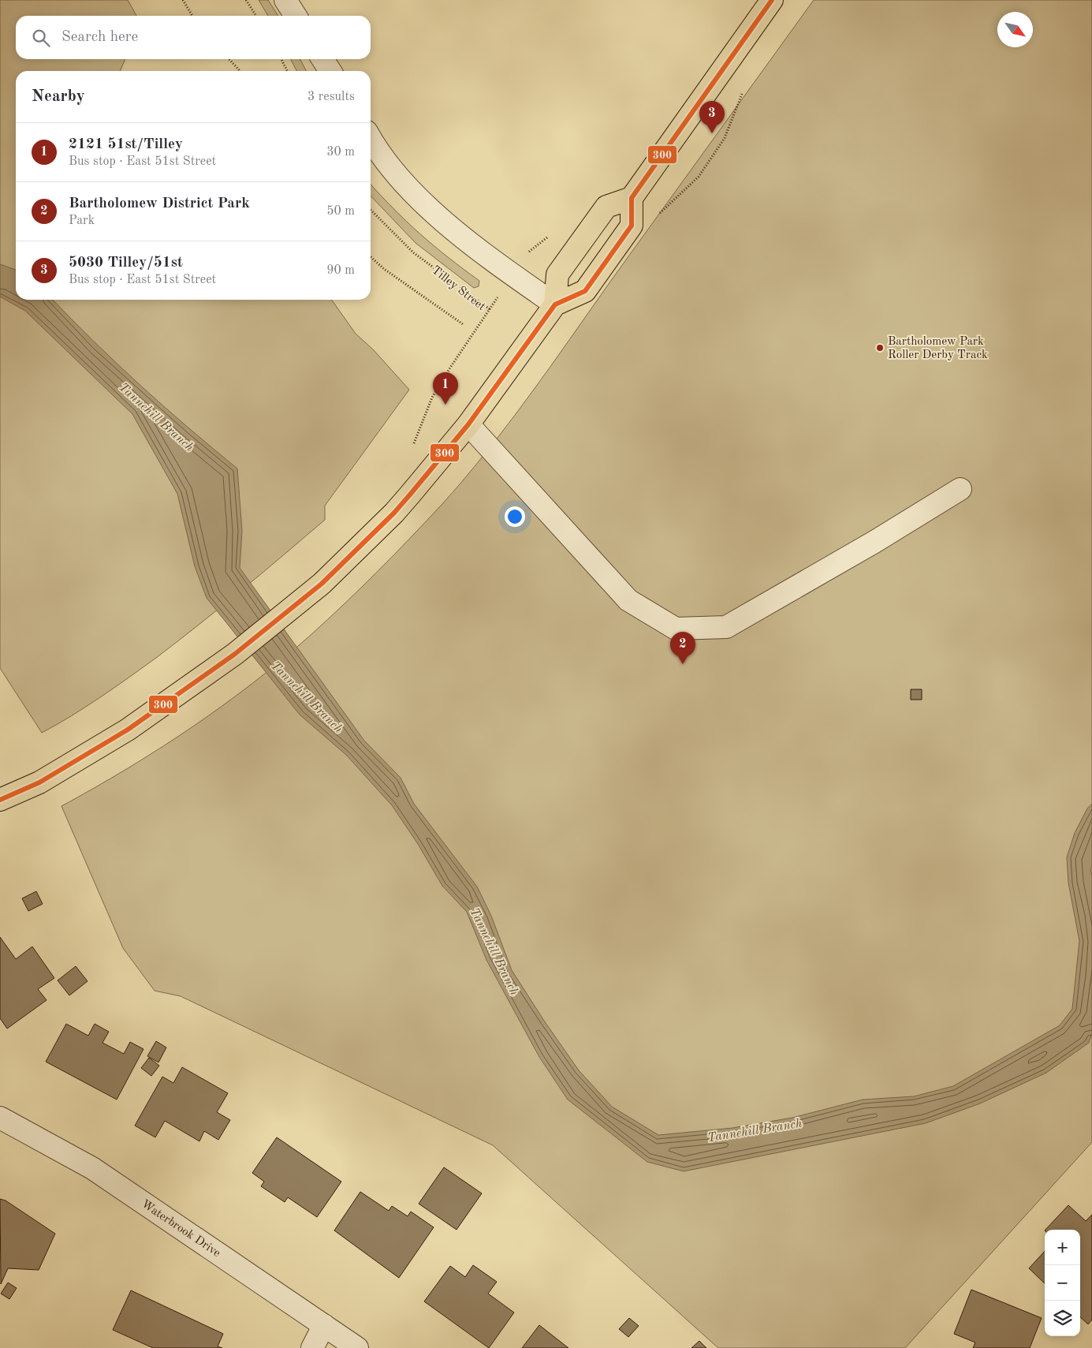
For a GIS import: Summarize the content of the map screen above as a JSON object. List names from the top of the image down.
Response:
{
  "streets": {
    "street": ["Waterbrook Drive"],
    "path": ["Tilley Street"]
  },
  "water": ["Tannehill Branch"],
  "places": ["Bartholomew Park Roller Derby Track"],
  "lines": ["transit line 300"],
  "north": "bottom right",
  "page": {
    "search": "Search here",
    "heading": ["Nearby", "3 results"],
    "pins": ["3", "1", "2"],
    "list": [
      {
        "mark": "1",
        "name": "2121 51st/Tilley",
        "note": "Bus stop · East 51st Street",
        "value": "30 m"
      },
      {
        "mark": "2",
        "name": "Bartholomew District Park",
        "note": "Park",
        "value": "50 m"
      },
      {
        "mark": "3",
        "name": "5030 Tilley/51st",
        "note": "Bus stop · East 51st Street",
        "value": "90 m"
      }
    ],
    "map_buttons": ["+", "−"]
  }
}
